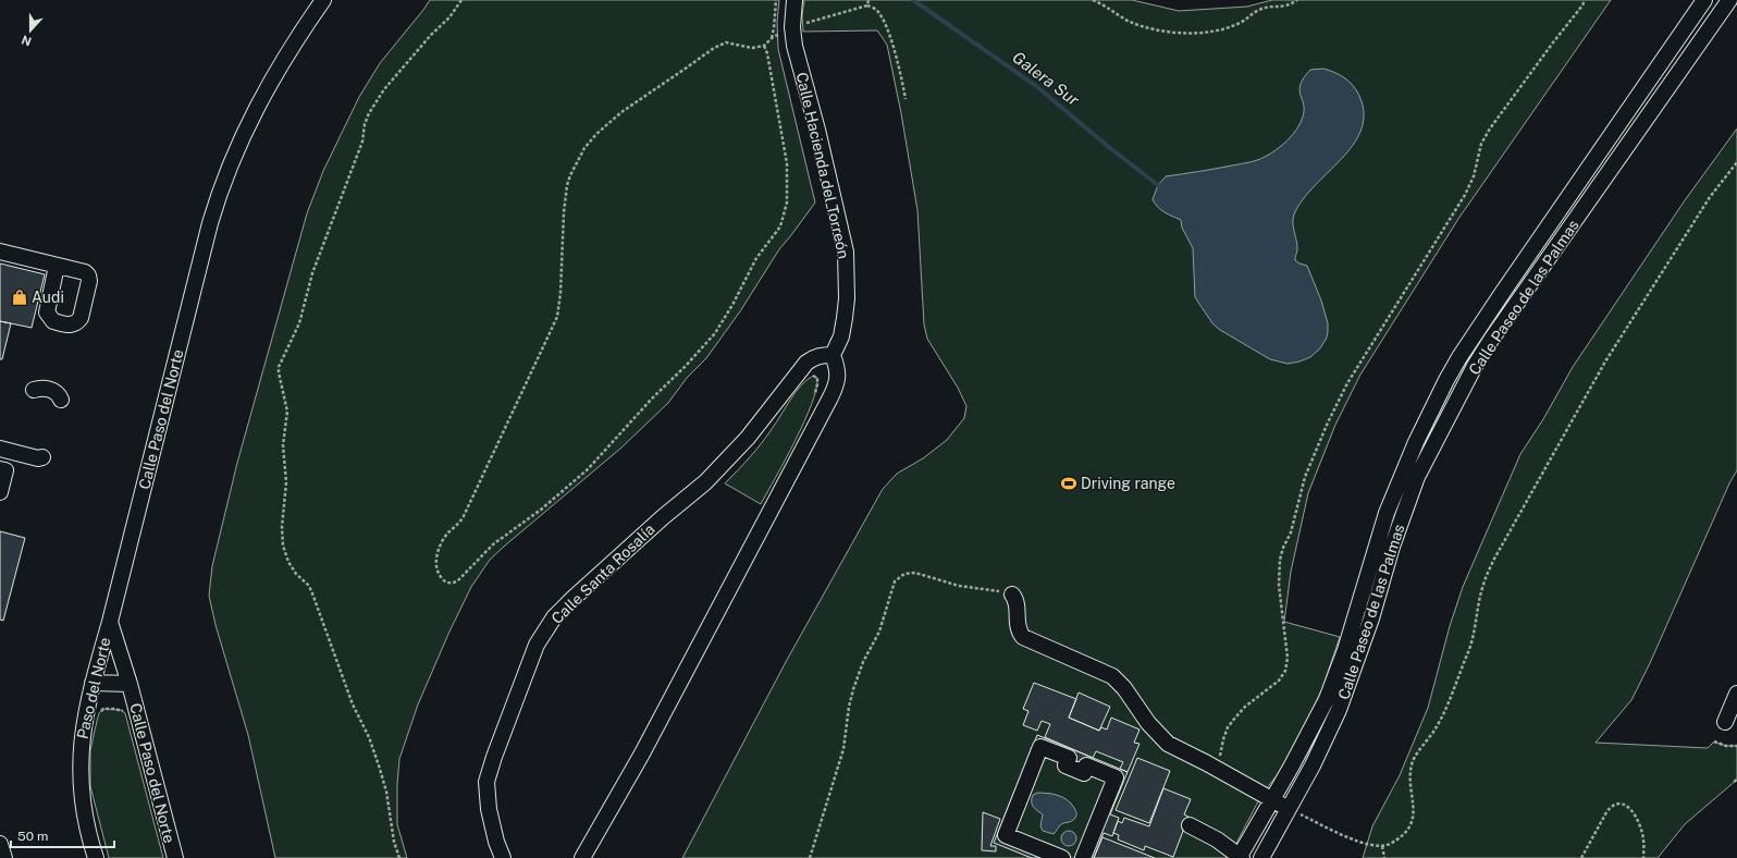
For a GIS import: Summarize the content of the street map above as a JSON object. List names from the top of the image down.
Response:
{
  "streets": {
    "street": [
      "Calle Hacienda del Torreón",
      "Calle Paseo de las Palmas",
      "Calle Paso del Norte",
      "Calle Santa Rosalía",
      "Paso del Norte"
    ]
  },
  "crossings": [
    ["Calle Hacienda del Torreón", "Calle Santa Rosalía"],
    ["Calle Paso del Norte", "Paso del Norte"]
  ],
  "water": ["Galera Sur"],
  "places": {
    "shop": ["Audi"],
    "sports": ["Driving range"]
  },
  "scale_bar": "50 m",
  "north": "bottom"
}
